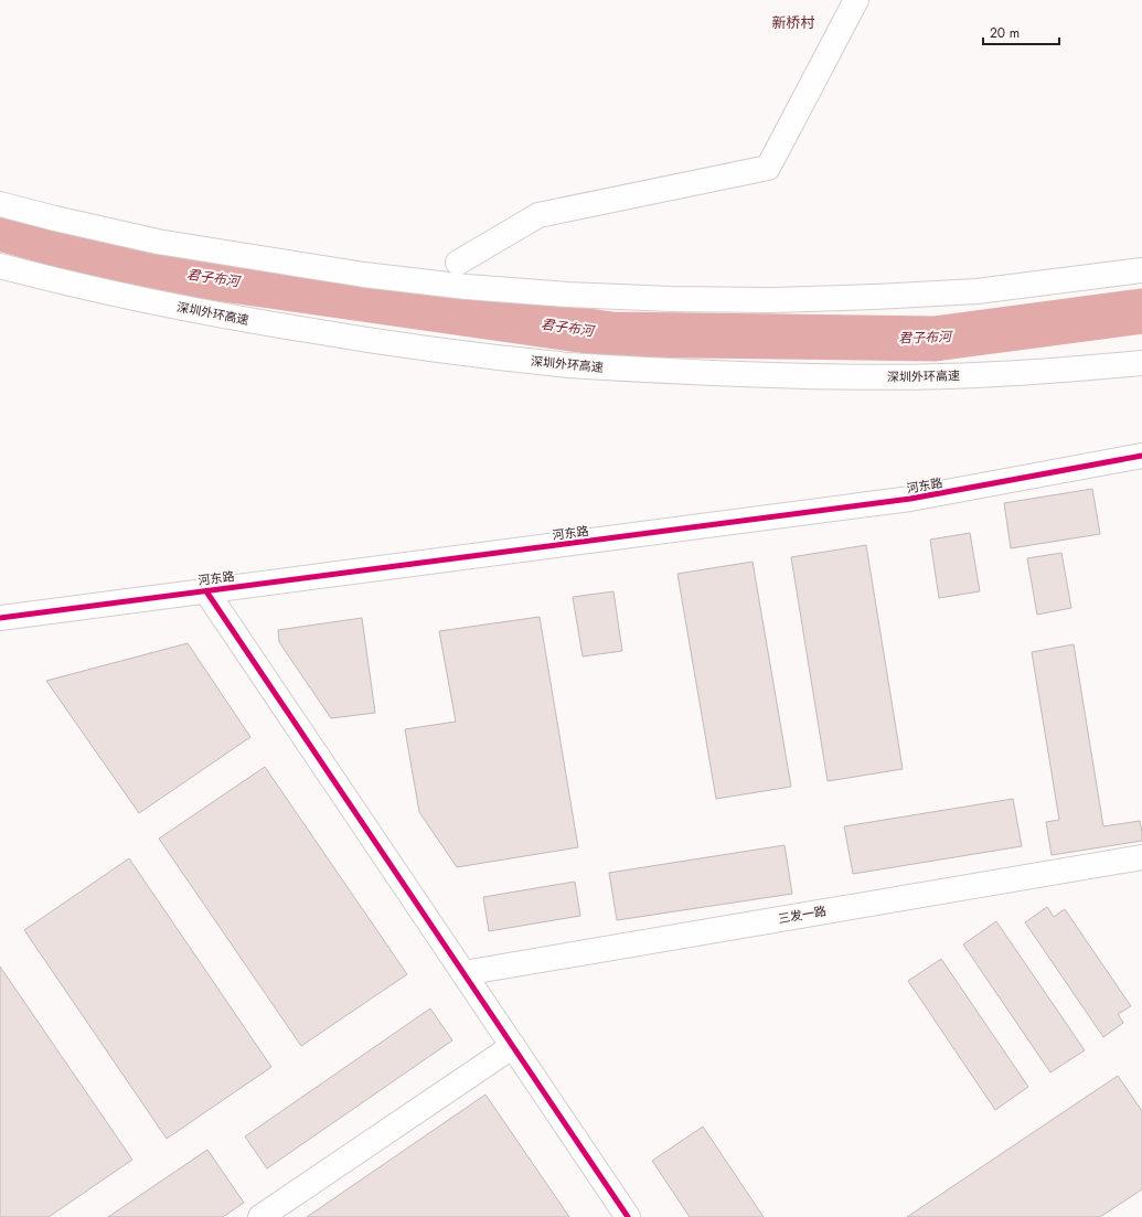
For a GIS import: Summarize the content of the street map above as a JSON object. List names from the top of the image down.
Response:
{
  "streets": {
    "main road": ["深圳外环高速", "河东路", "三发一路"]
  },
  "districts": ["新桥村"],
  "water": ["君子布河"],
  "scale_bar": "20 m"
}
